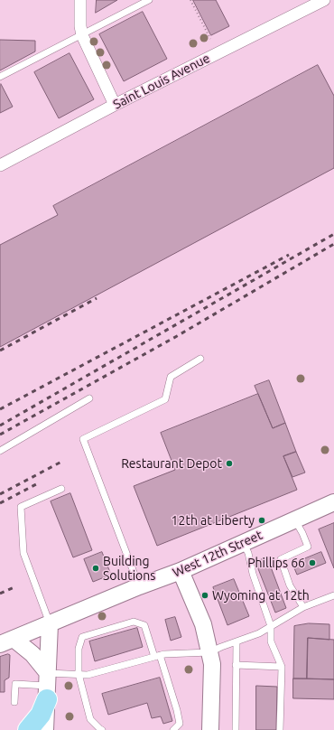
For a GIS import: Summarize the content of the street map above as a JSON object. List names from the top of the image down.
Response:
{
  "streets": {
    "main road": ["West 12th Street"],
    "street": ["Saint Louis Avenue"]
  },
  "places": [
    "Restaurant Depot",
    "12th at Liberty",
    "Phillips 66",
    "Building Solutions",
    "Wyoming at 12th"
  ]
}
